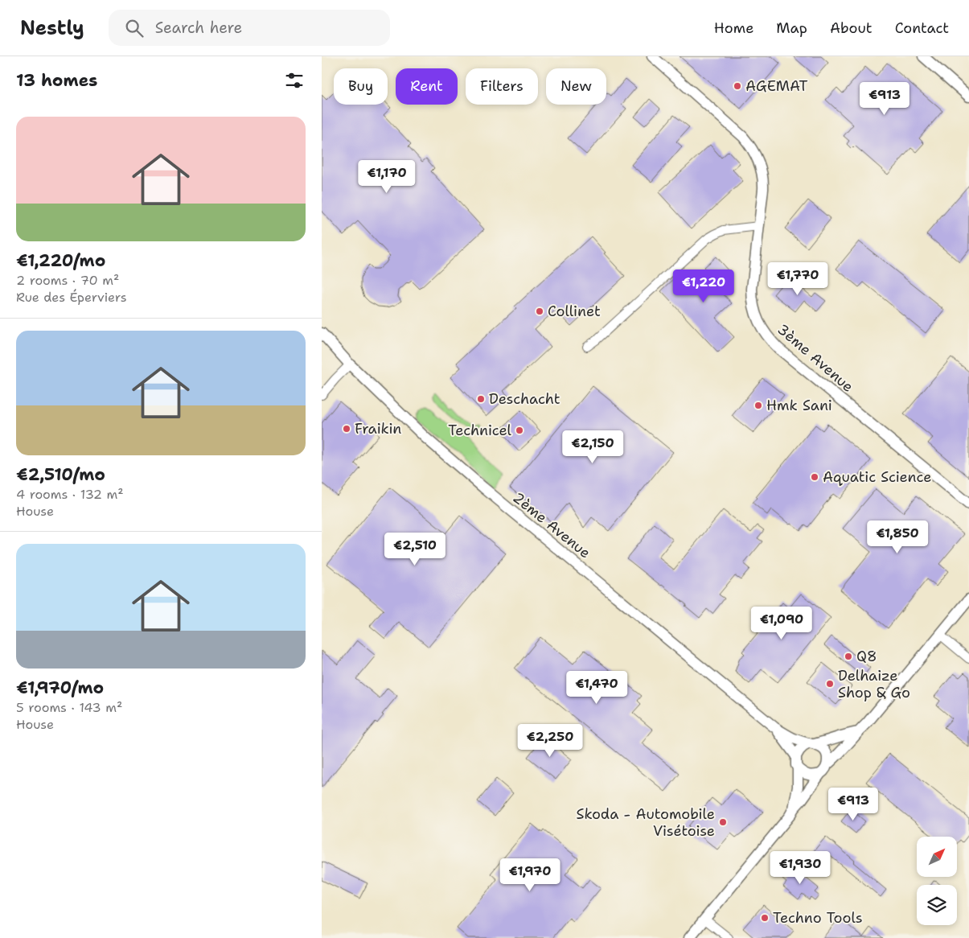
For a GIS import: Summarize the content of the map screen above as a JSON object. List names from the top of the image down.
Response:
{
  "streets": {
    "street": ["3ème Avenue", "2ème Avenue"]
  },
  "places": [
    "AGEMAT",
    "Collinet",
    "Deschacht",
    "Hmk Sani",
    "Fraikin",
    "Technicel",
    "Aquatic Science",
    "Q8",
    "Delhaize Shop & Go",
    "Skoda - Automobile Visétoise",
    "Techno Tools"
  ],
  "north": "top right",
  "page": {
    "header": "Nestly",
    "search": "Search here",
    "nav": [
      "Home",
      "Map",
      "About",
      "Contact"
    ],
    "heading": "13 homes",
    "chip": [
      "Buy",
      "Rent",
      "Filters",
      "New"
    ],
    "price": [
      "€913",
      "€1,170",
      "€1,770",
      "€1,220",
      "€2,150",
      "€1,850",
      "€2,510",
      "€1,090",
      "€1,470",
      "€2,250",
      "€913",
      "€1,930",
      "€1,970"
    ],
    "list": [
      {
        "name": "€1,220/mo",
        "note": "2 rooms · 70 m² · Rue des Éperviers"
      },
      {
        "name": "€2,510/mo",
        "note": "4 rooms · 132 m² · House"
      },
      {
        "name": "€1,970/mo",
        "note": "5 rooms · 143 m² · House"
      }
    ]
  }
}
